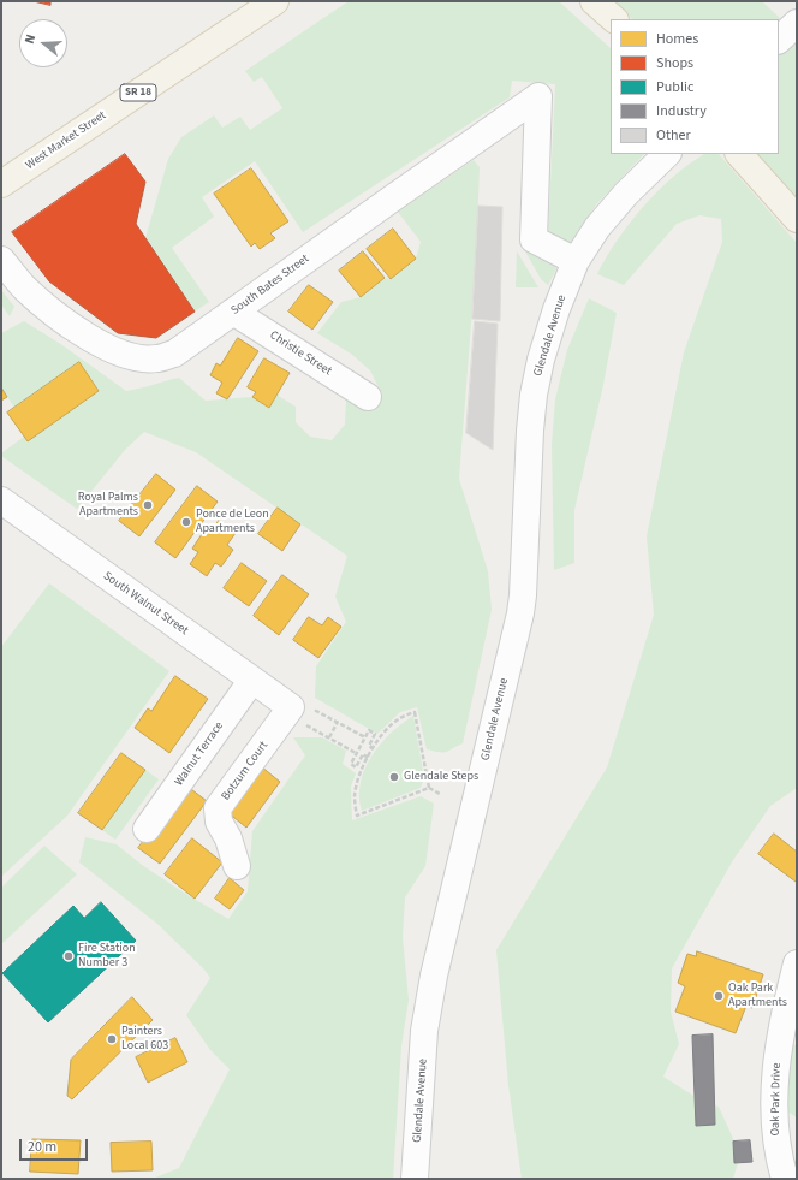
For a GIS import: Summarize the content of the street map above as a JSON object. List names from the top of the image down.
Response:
{
  "streets": {
    "main road": ["SR 18", "West Market Street"],
    "street": [
      "South Bates Street",
      "Glendale Avenue",
      "Christie Street",
      "South Walnut Street",
      "Walnut Terrace",
      "Botzum Court",
      "Oak Park Drive"
    ]
  },
  "crossings": [
    ["South Bates Street", "Glendale Avenue"],
    ["South Bates Street", "Christie Street"],
    ["South Walnut Street", "Walnut Terrace"],
    ["South Walnut Street", "Botzum Court"]
  ],
  "places": [
    "Royal Palms Apartments",
    "Ponce de Leon Apartments",
    "Glendale Steps",
    "Fire Station Number 3",
    "Oak Park Apartments",
    "Painters Local 603"
  ],
  "legend": [
    "Homes",
    "Shops",
    "Public",
    "Industry",
    "Other"
  ],
  "scale_bar": "20 m",
  "north": "left"
}
